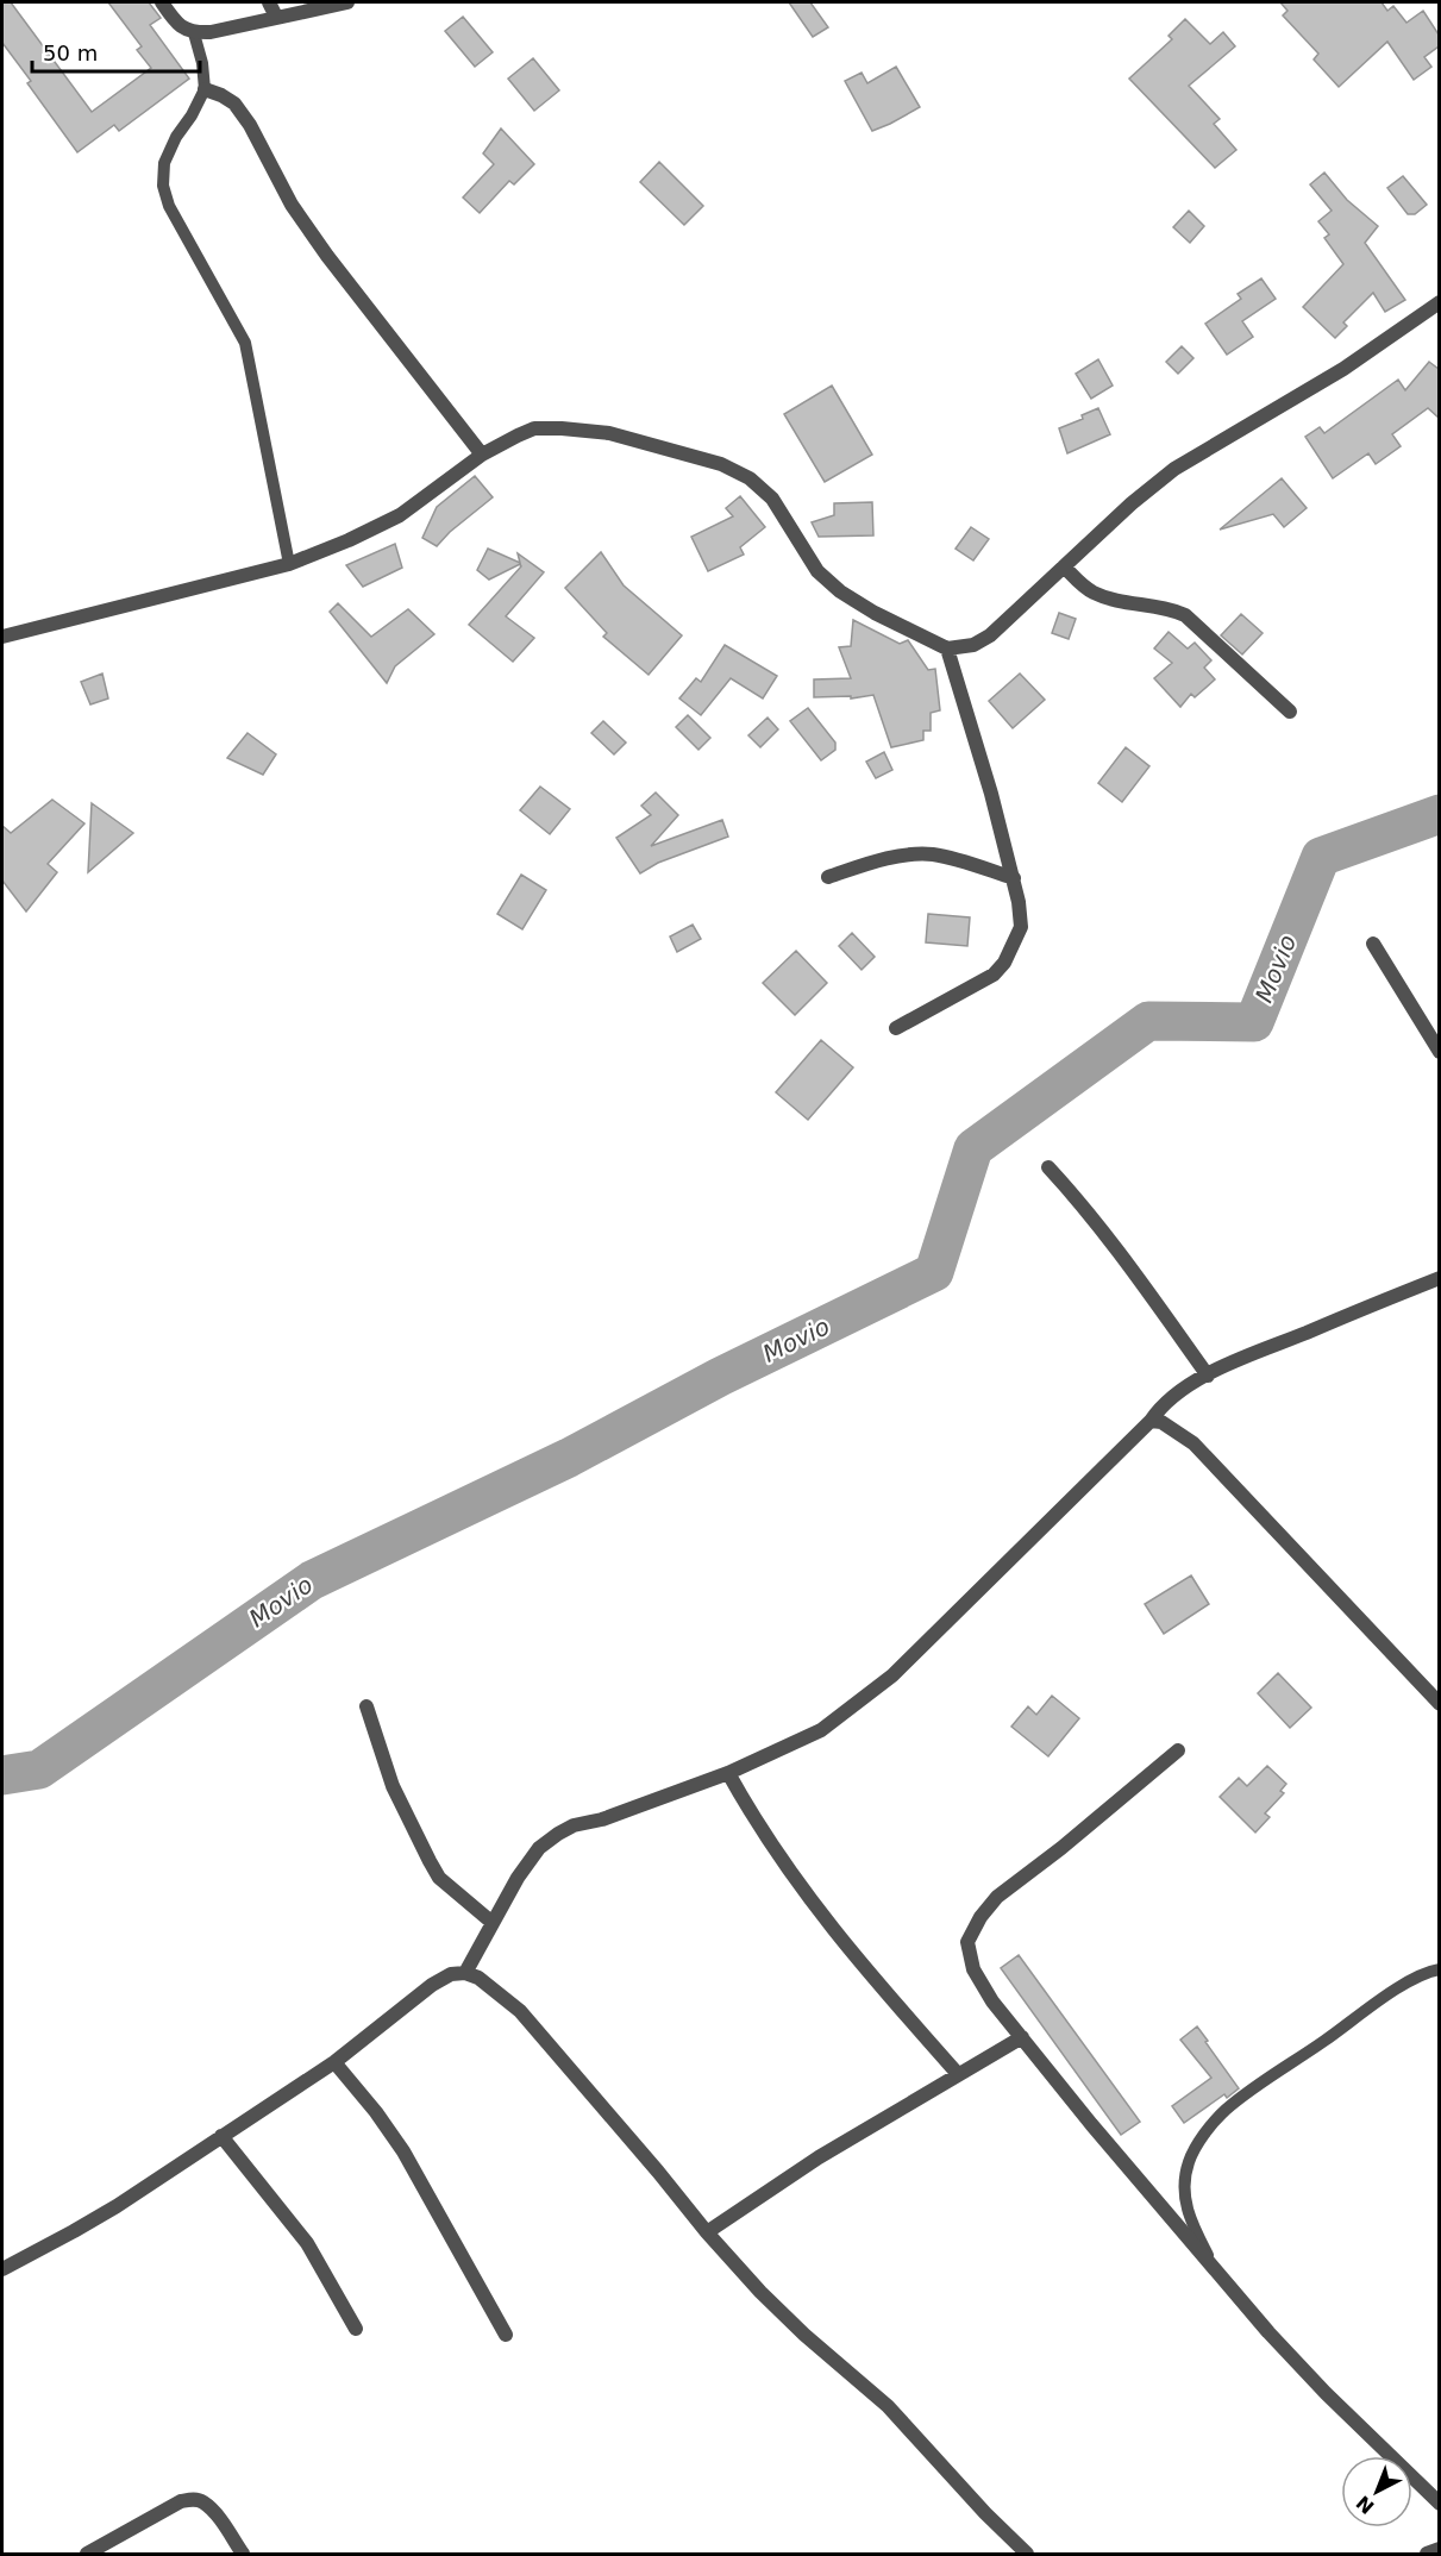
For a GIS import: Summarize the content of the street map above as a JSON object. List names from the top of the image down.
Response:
{
  "water": ["Movio"],
  "scale_bar": "50 m",
  "north": "bottom left"
}
